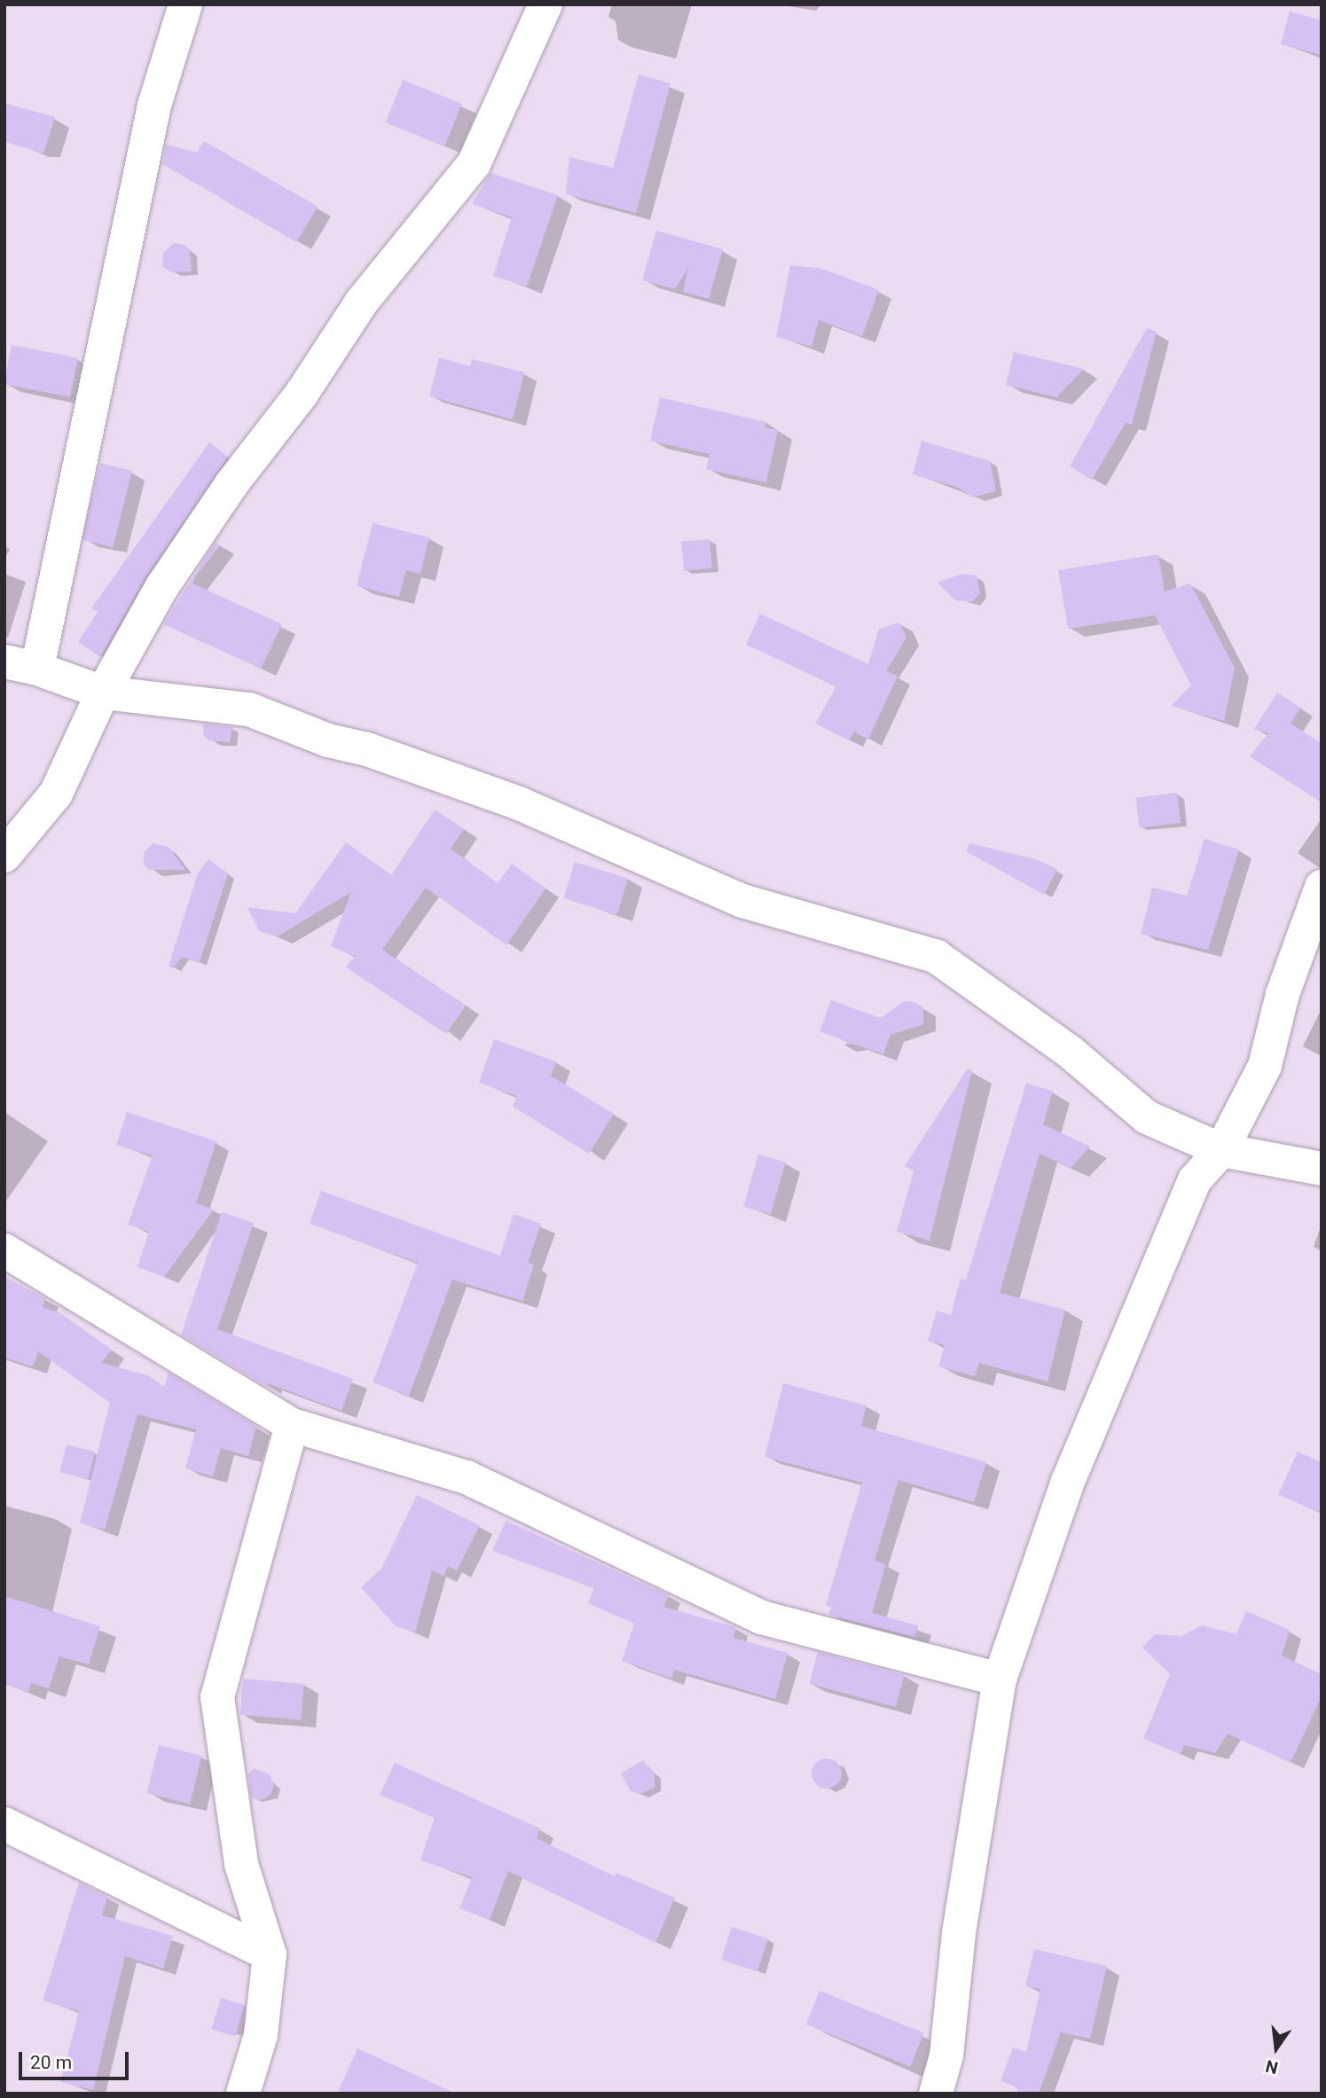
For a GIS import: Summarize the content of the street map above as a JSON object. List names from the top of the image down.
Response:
{
  "scale_bar": "20 m",
  "north": "bottom"
}
